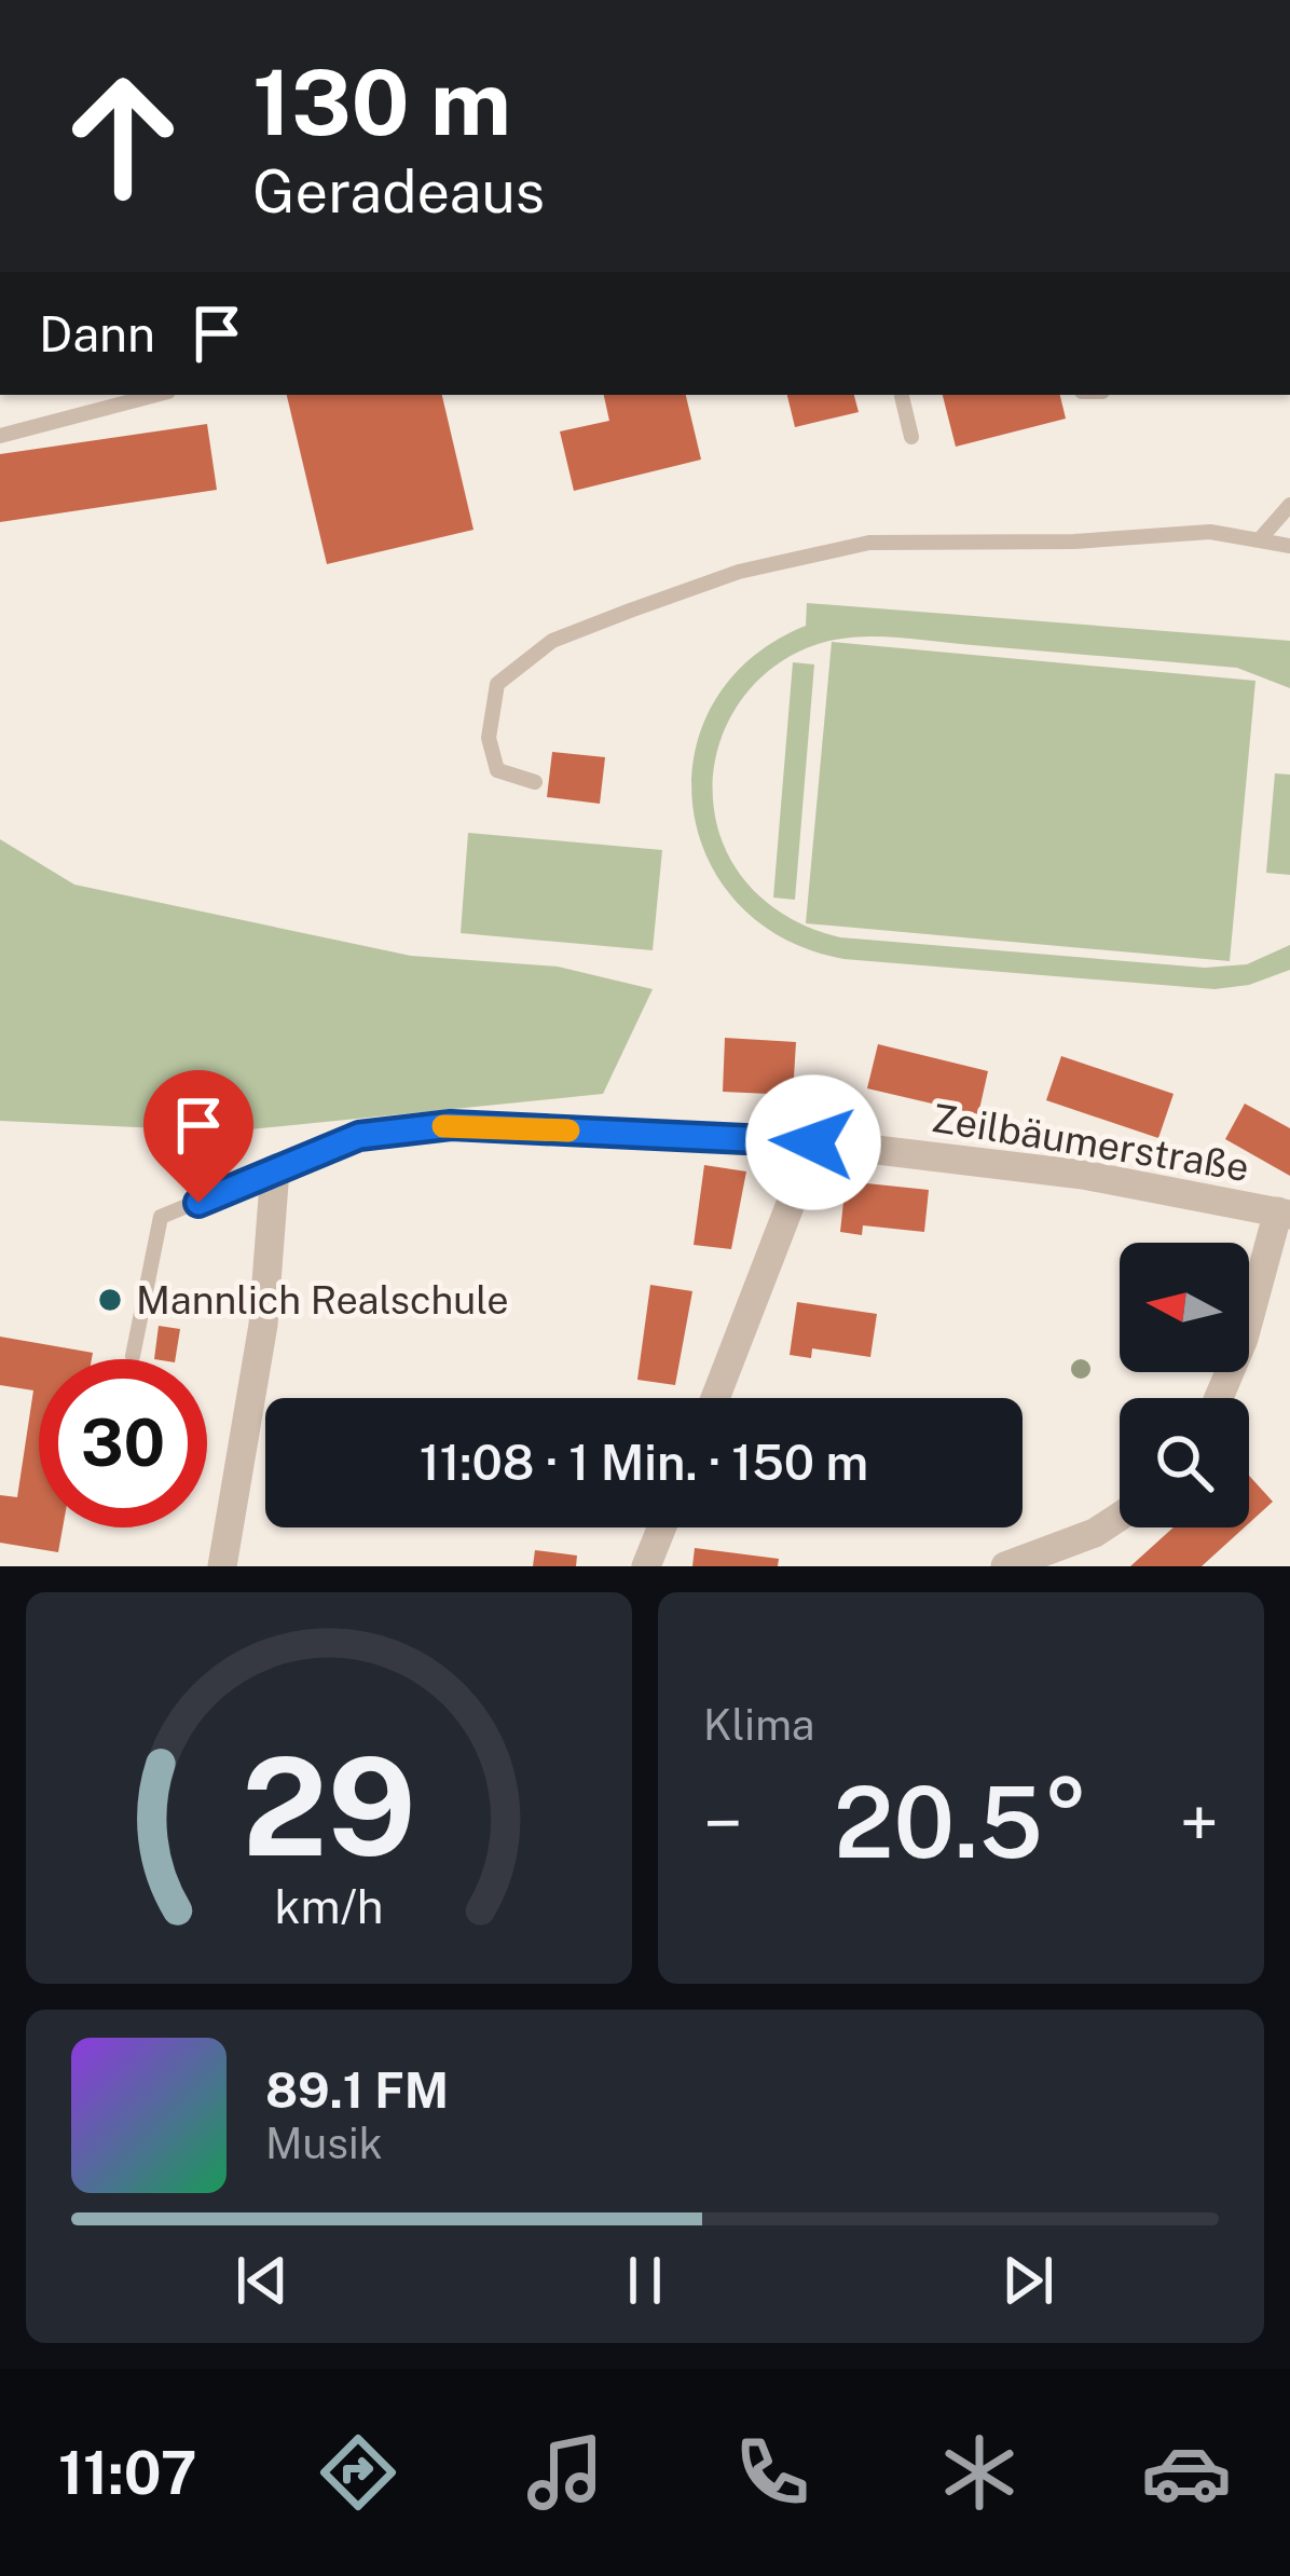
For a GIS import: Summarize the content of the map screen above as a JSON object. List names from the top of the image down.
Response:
{
  "streets": {
    "street": ["Zeilbäumerstraße"]
  },
  "places": ["Mannlich Realschule"],
  "north": "left",
  "page": {
    "turn": ["130 m", "Geradeaus"],
    "then": "Dann",
    "limit": "30",
    "trip": "11:08 · 1 Min. · 150 m",
    "tile": "Klima",
    "heat": ["−", "20.5°", "+"],
    "song": ["89.1 FM", "Musik"],
    "tabs": "11:07",
    "gauge": ["29", "km/h"]
  }
}
